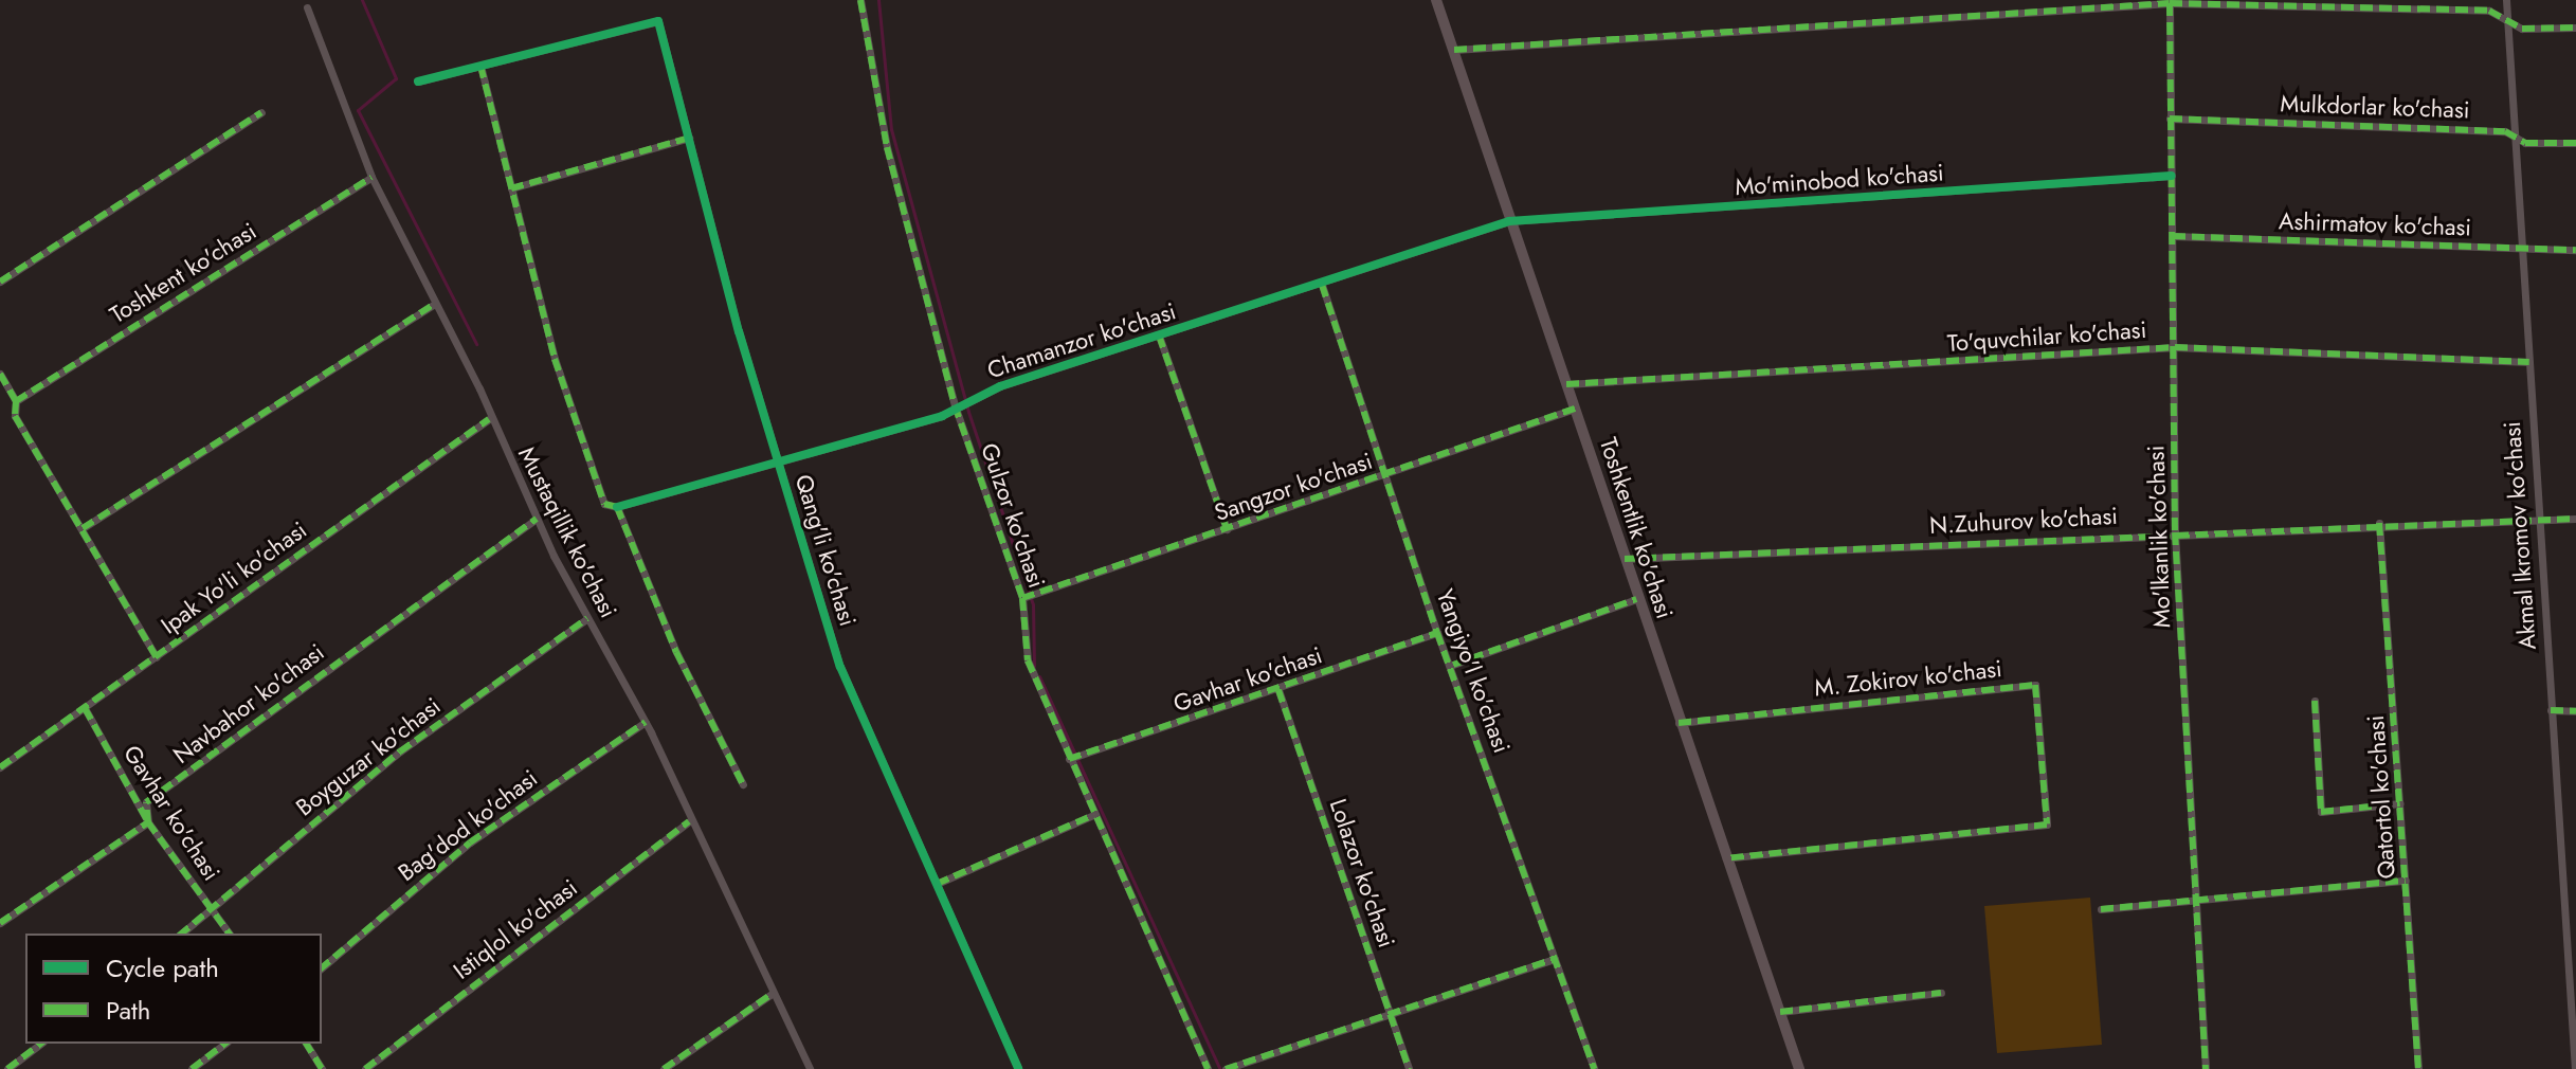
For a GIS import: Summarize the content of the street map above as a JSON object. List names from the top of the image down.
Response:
{
  "streets": {
    "main road": ["Toshkentlik ko'chasi"],
    "street": [
      "Mulkdorlar ko'chasi",
      "Mo'minobod ko'chasi",
      "Ashirmatov ko'chasi",
      "Toshkent ko'chasi",
      "To'quvchilar ko'chasi",
      "Chamanzor ko'chasi",
      "Sangzor ko'chasi",
      "Gulzor ko'chasi",
      "N.Zuhurov ko'chasi",
      "Mustaqillik ko'chasi",
      "Akmal Ikromov ko'chasi",
      "Mo'lkanlik ko'chasi",
      "Qang'li ko'chasi",
      "Ipak Yo'li ko'chasi",
      "Yangiyo'l ko'chasi",
      "M. Zokirov ko'chasi",
      "Gavhar ko'chasi",
      "Navbahor ko'chasi",
      "Boyguzar ko'chasi",
      "Qatortol ko'chasi",
      "Bag'dod ko'chasi",
      "Lolazor ko'chasi",
      "Istiqlol ko'chasi"
    ]
  },
  "crossings": [
    ["Mulkdorlar ko'chasi", "Akmal Ikromov ko'chasi"],
    ["Mulkdorlar ko'chasi", "Mo'lkanlik ko'chasi"],
    ["Mo'minobod ko'chasi", "Chamanzor ko'chasi"],
    ["Mo'minobod ko'chasi", "Toshkentlik ko'chasi"],
    ["Mo'minobod ko'chasi", "Mo'lkanlik ko'chasi"],
    ["Ashirmatov ko'chasi", "Akmal Ikromov ko'chasi"],
    ["Ashirmatov ko'chasi", "Mo'lkanlik ko'chasi"],
    ["Toshkent ko'chasi", "Mustaqillik ko'chasi"],
    ["To'quvchilar ko'chasi", "Toshkentlik ko'chasi"],
    ["To'quvchilar ko'chasi", "Akmal Ikromov ko'chasi"],
    ["To'quvchilar ko'chasi", "Mo'lkanlik ko'chasi"],
    ["Chamanzor ko'chasi", "Gulzor ko'chasi"],
    ["Chamanzor ko'chasi", "Toshkentlik ko'chasi"],
    ["Chamanzor ko'chasi", "Mustaqillik ko'chasi"],
    ["Chamanzor ko'chasi", "Qang'li ko'chasi"],
    ["Chamanzor ko'chasi", "Yangiyo'l ko'chasi"],
    ["Sangzor ko'chasi", "Gulzor ko'chasi"],
    ["Sangzor ko'chasi", "Toshkentlik ko'chasi"],
    ["Sangzor ko'chasi", "Yangiyo'l ko'chasi"],
    ["Gulzor ko'chasi", "Gavhar ko'chasi"],
    ["N.Zuhurov ko'chasi", "Toshkentlik ko'chasi"],
    ["N.Zuhurov ko'chasi", "Akmal Ikromov ko'chasi"],
    ["N.Zuhurov ko'chasi", "Mo'lkanlik ko'chasi"],
    ["N.Zuhurov ko'chasi", "Qatortol ko'chasi"],
    ["Toshkentlik ko'chasi", "M. Zokirov ko'chasi"],
    ["Mustaqillik ko'chasi", "Qang'li ko'chasi"],
    ["Mustaqillik ko'chasi", "Ipak Yo'li ko'chasi"],
    ["Mustaqillik ko'chasi", "Navbahor ko'chasi"],
    ["Mustaqillik ko'chasi", "Boyguzar ko'chasi"],
    ["Mustaqillik ko'chasi", "Bag'dod ko'chasi"],
    ["Mustaqillik ko'chasi", "Istiqlol ko'chasi"],
    ["Ipak Yo'li ko'chasi", "Gavhar ko'chasi"],
    ["Yangiyo'l ko'chasi", "Gavhar ko'chasi"],
    ["Gavhar ko'chasi", "Navbahor ko'chasi"],
    ["Gavhar ko'chasi", "Boyguzar ko'chasi"],
    ["Gavhar ko'chasi", "Lolazor ko'chasi"]
  ],
  "legend": ["Cycle path", "Path"]
}
